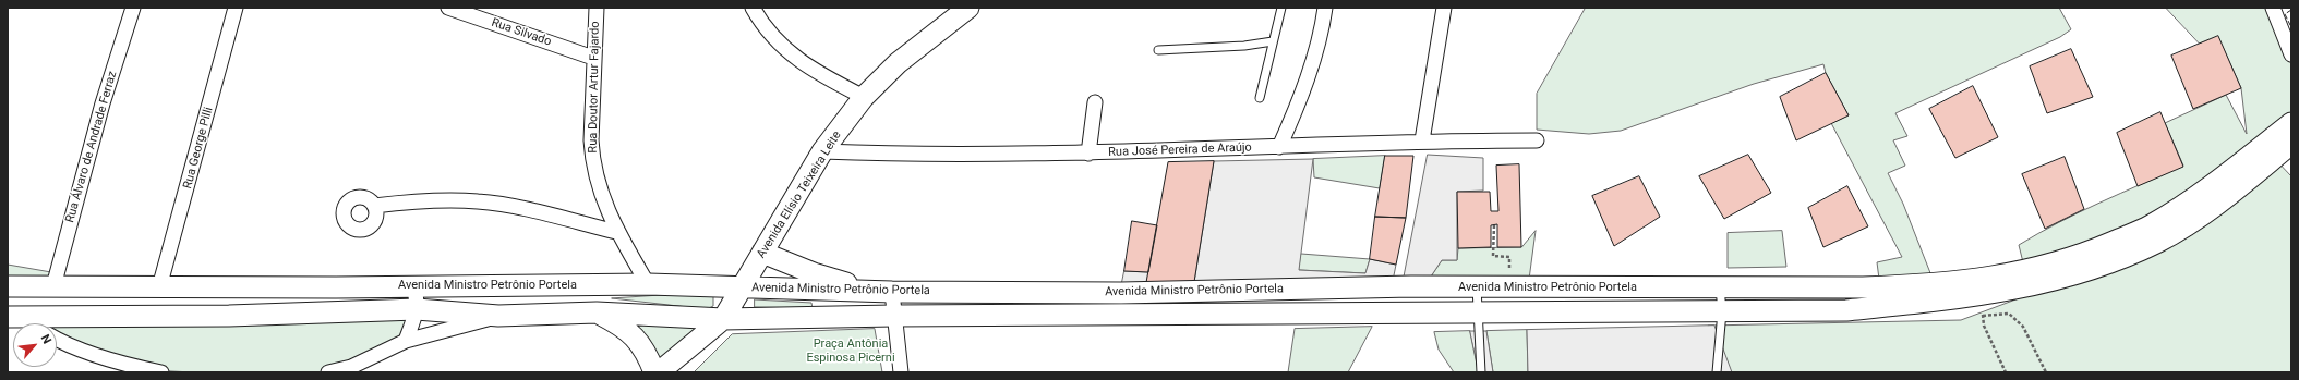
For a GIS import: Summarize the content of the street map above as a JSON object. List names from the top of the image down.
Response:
{
  "streets": {
    "street": [
      "Rua Silvado",
      "Rua Doutor Artur Fajardo",
      "Rua Álvaro de Andrade Ferraz",
      "Rua George Pilli",
      "Rua José Pereira de Araújo",
      "Avenida Elísio Teixeira Leite",
      "Avenida Ministro Petrônio Portela"
    ]
  },
  "crossings": [
    ["Rua Silvado", "Rua Doutor Artur Fajardo"],
    ["Rua Doutor Artur Fajardo", "Avenida Ministro Petrônio Portela"],
    ["Rua Álvaro de Andrade Ferraz", "Avenida Ministro Petrônio Portela"],
    ["Rua George Pilli", "Avenida Ministro Petrônio Portela"],
    ["Rua José Pereira de Araújo", "Avenida Elísio Teixeira Leite"],
    ["Avenida Elísio Teixeira Leite", "Avenida Ministro Petrônio Portela"]
  ],
  "parks": ["Praça Antônia Espinosa Picerni"],
  "north": "top right"
}
